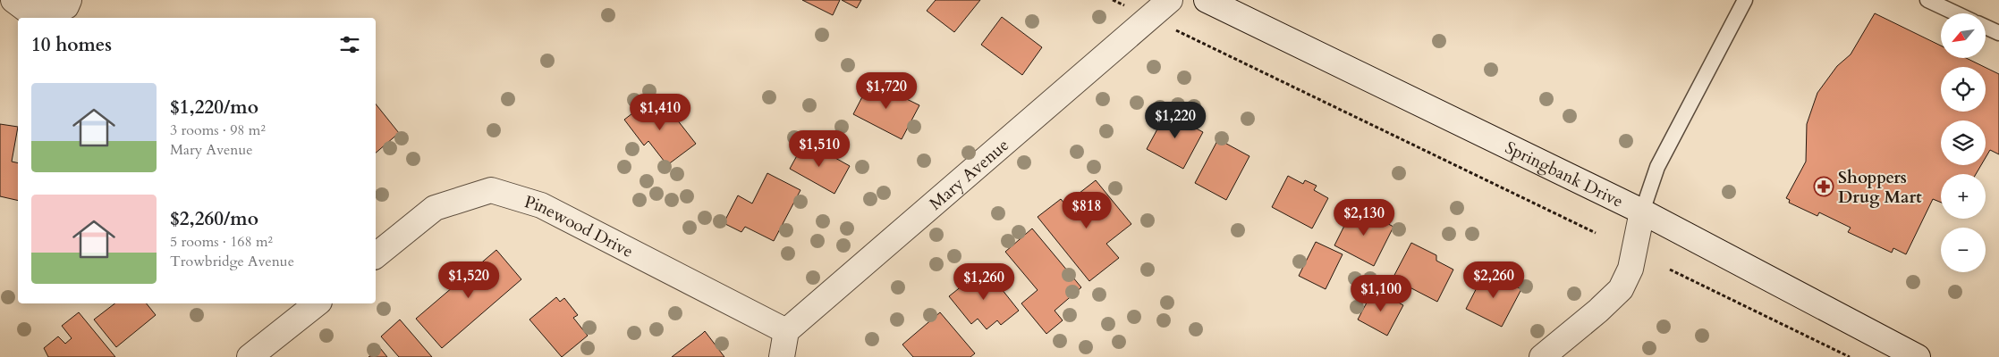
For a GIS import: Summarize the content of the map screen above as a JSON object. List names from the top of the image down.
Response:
{
  "streets": {
    "street": ["Mary Avenue", "Springbank Drive", "Pinewood Drive"]
  },
  "crossings": [
    ["Mary Avenue", "Pinewood Drive"]
  ],
  "places": {
    "pharmacy": ["Shoppers Drug Mart"]
  },
  "north": "bottom left",
  "page": {
    "map_buttons": ["+", "−"],
    "heading": "10 homes",
    "list": [
      {
        "name": "$1,220/mo",
        "note": "3 rooms · 98 m² · Mary Avenue"
      },
      {
        "name": "$2,260/mo",
        "note": "5 rooms · 168 m² · Trowbridge Avenue"
      }
    ],
    "price": [
      "$1,720",
      "$1,410",
      "$1,220",
      "$1,510",
      "$818",
      "$2,130",
      "$1,520",
      "$2,260",
      "$1,260",
      "$1,100"
    ]
  }
}
